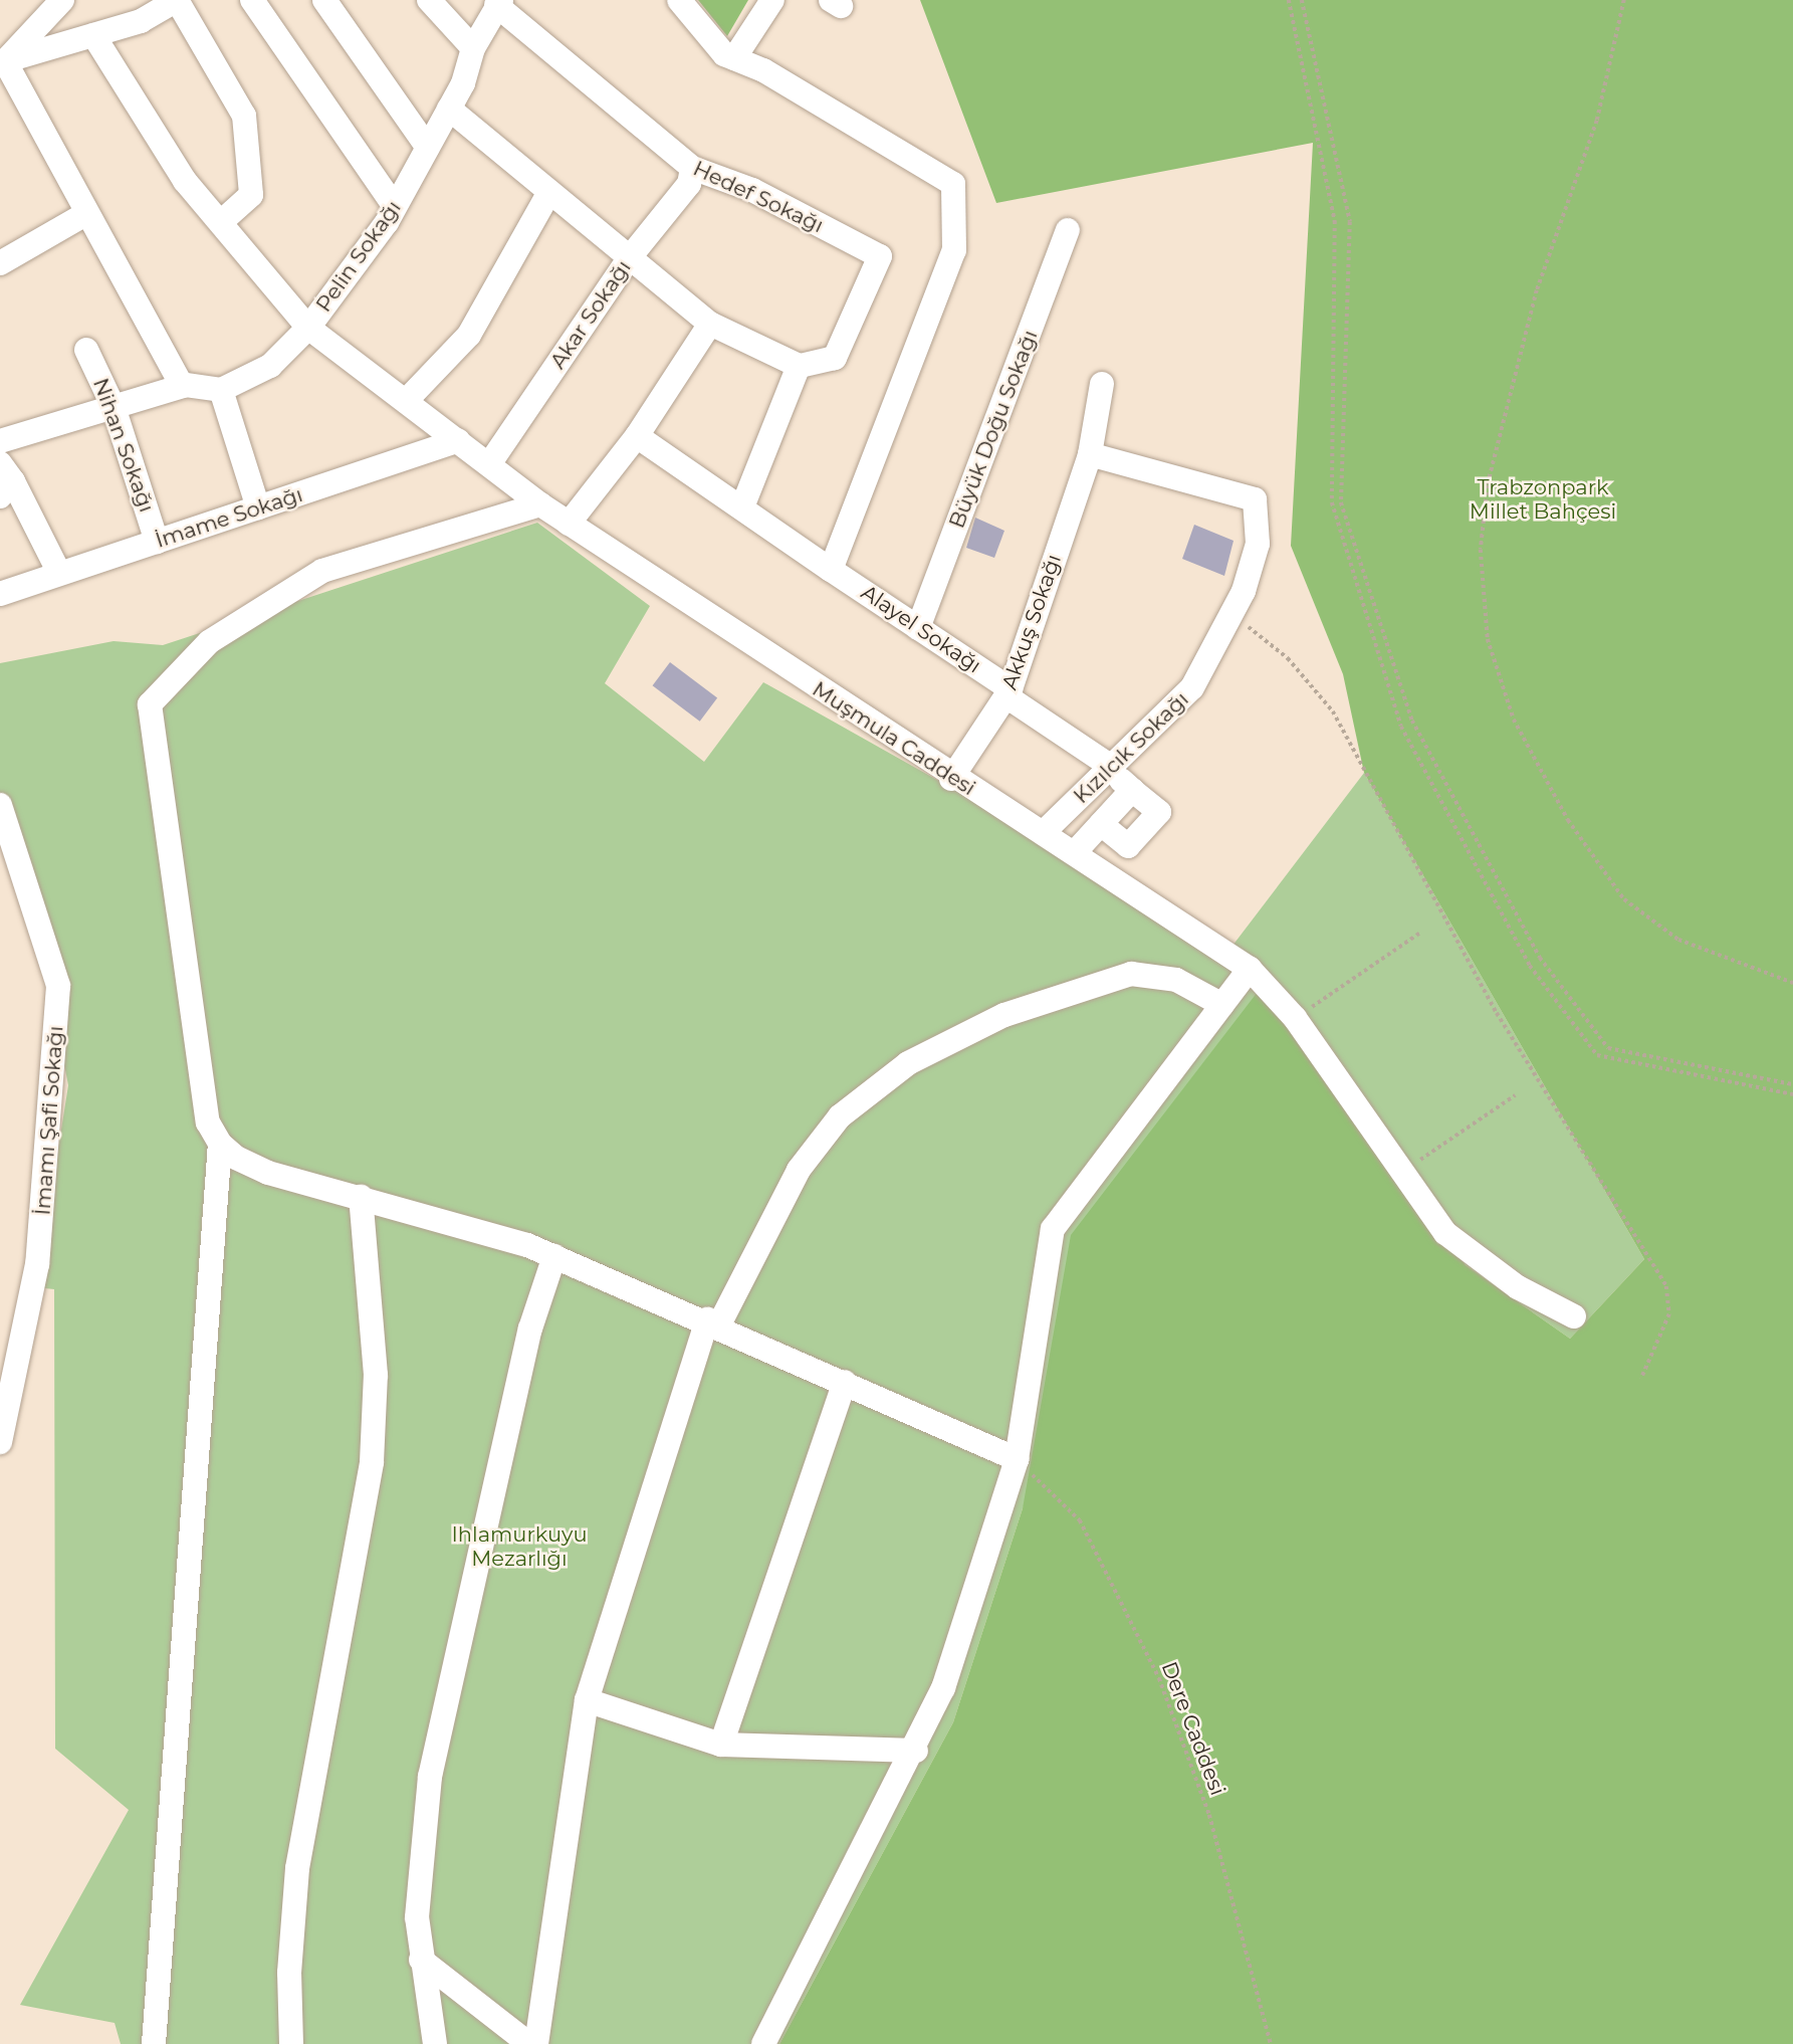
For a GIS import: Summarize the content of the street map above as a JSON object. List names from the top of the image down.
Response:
{
  "streets": {
    "street": [
      "Hedef Sokağı",
      "Pelin Sokağı",
      "Akar Sokağı",
      "Büyük Doğu Sokağı",
      "Nihan Sokağı",
      "İmame Sokağı",
      "Akkuş Sokağı",
      "Alayel Sokağı",
      "Muşmula Caddesi",
      "Kızılcık Sokağı",
      "İmamı Şafi Sokağı"
    ],
    "path": ["Dere Caddesi"]
  },
  "crossings": [
    ["Hedef Sokağı", "Pelin Sokağı"],
    ["Hedef Sokağı", "Akar Sokağı"],
    ["Pelin Sokağı", "Akar Sokağı"],
    ["Pelin Sokağı", "İmame Sokağı"],
    ["Pelin Sokağı", "Muşmula Caddesi"],
    ["Büyük Doğu Sokağı", "Alayel Sokağı"],
    ["Nihan Sokağı", "İmame Sokağı"],
    ["Akkuş Sokağı", "Alayel Sokağı"],
    ["Akkuş Sokağı", "Muşmula Caddesi"],
    ["Akkuş Sokağı", "Kızılcık Sokağı"],
    ["Alayel Sokağı", "Kızılcık Sokağı"],
    ["Muşmula Caddesi", "Kızılcık Sokağı"]
  ],
  "parks": ["Trabzonpark Millet Bahçesi", "Ihlamurkuyu Mezarlığı"]
}
